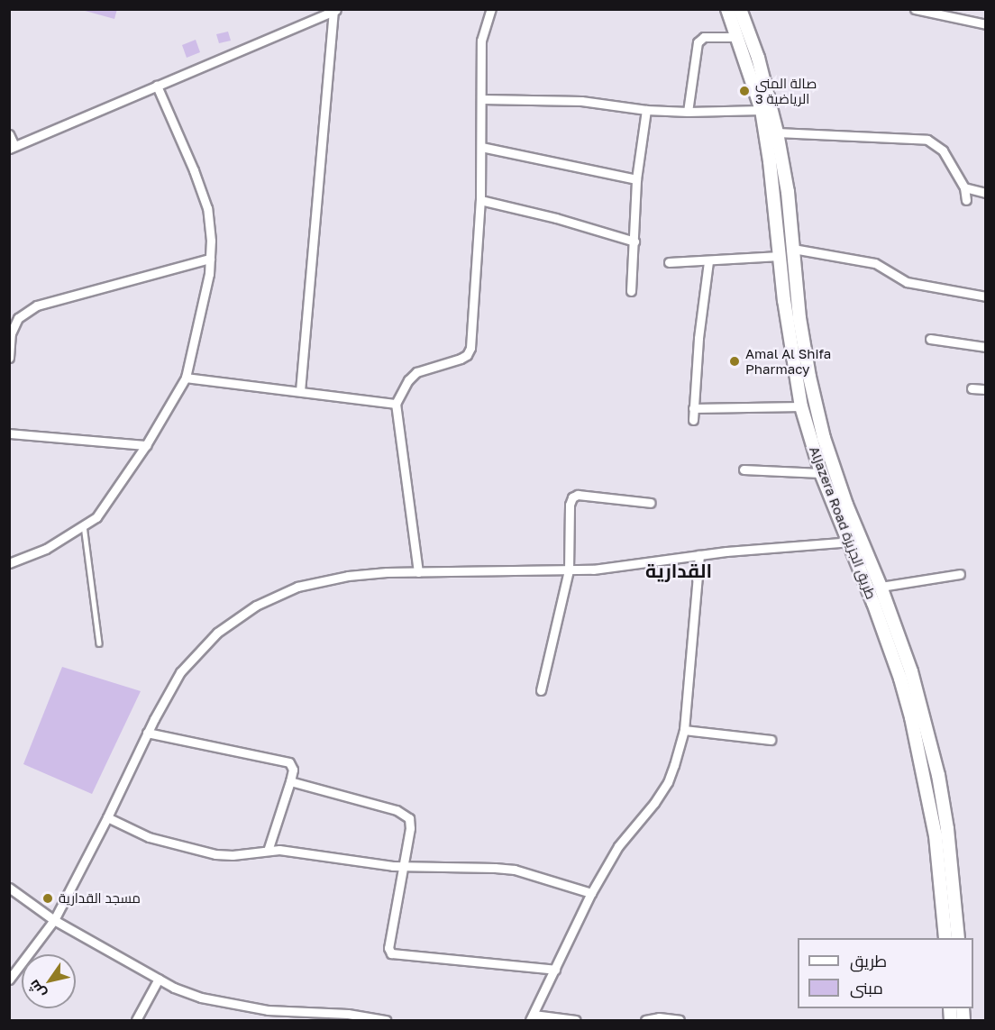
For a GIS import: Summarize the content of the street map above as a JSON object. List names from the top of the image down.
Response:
{
  "streets": {
    "main road": ["Aljazera Road طريق الجزيزة"]
  },
  "districts": ["القدارية"],
  "places": ["صالة المنى الرياضية 3", "Amal Al Shifa Pharmacy", "مسجد القدارية"],
  "legend": ["طريق", "مبنى"],
  "north": "bottom left"
}
